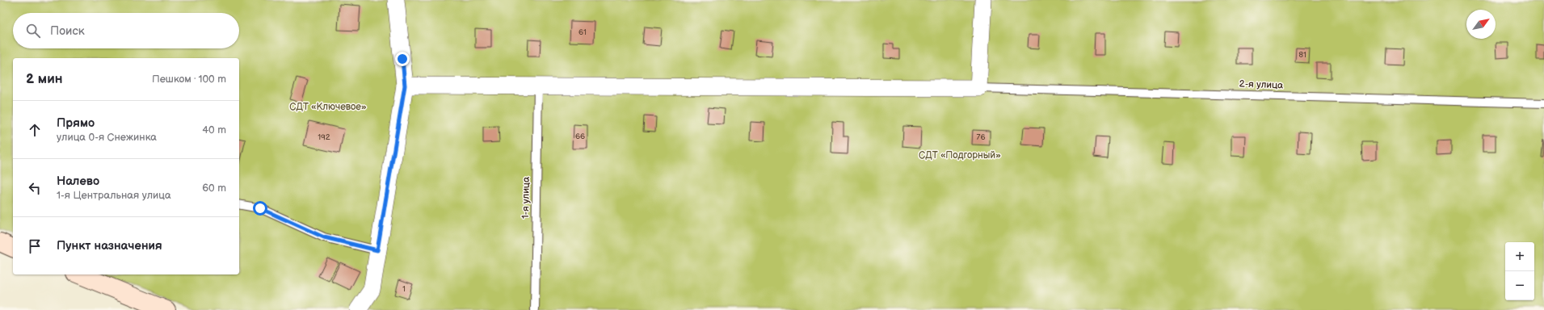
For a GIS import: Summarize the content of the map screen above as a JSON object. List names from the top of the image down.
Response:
{
  "streets": {
    "lane": ["2-я улица", "1-я улица"]
  },
  "parks": ["СДТ «Ключевое»", "СДТ «Подгорный»"],
  "house_numbers": [
    "61",
    "81",
    "66",
    "192",
    "76",
    "1"
  ],
  "north": "top right",
  "page": {
    "search": "Поиск",
    "heading": ["2 мин", "Пешком · 100 m"],
    "list": [
      ["Прямо", "улица 0-я Снежинка", "40 m"],
      ["Налево", "1-я Центральная улица", "60 m"],
      "Пункт назначения"
    ],
    "map_buttons": ["+", "−"]
  }
}
